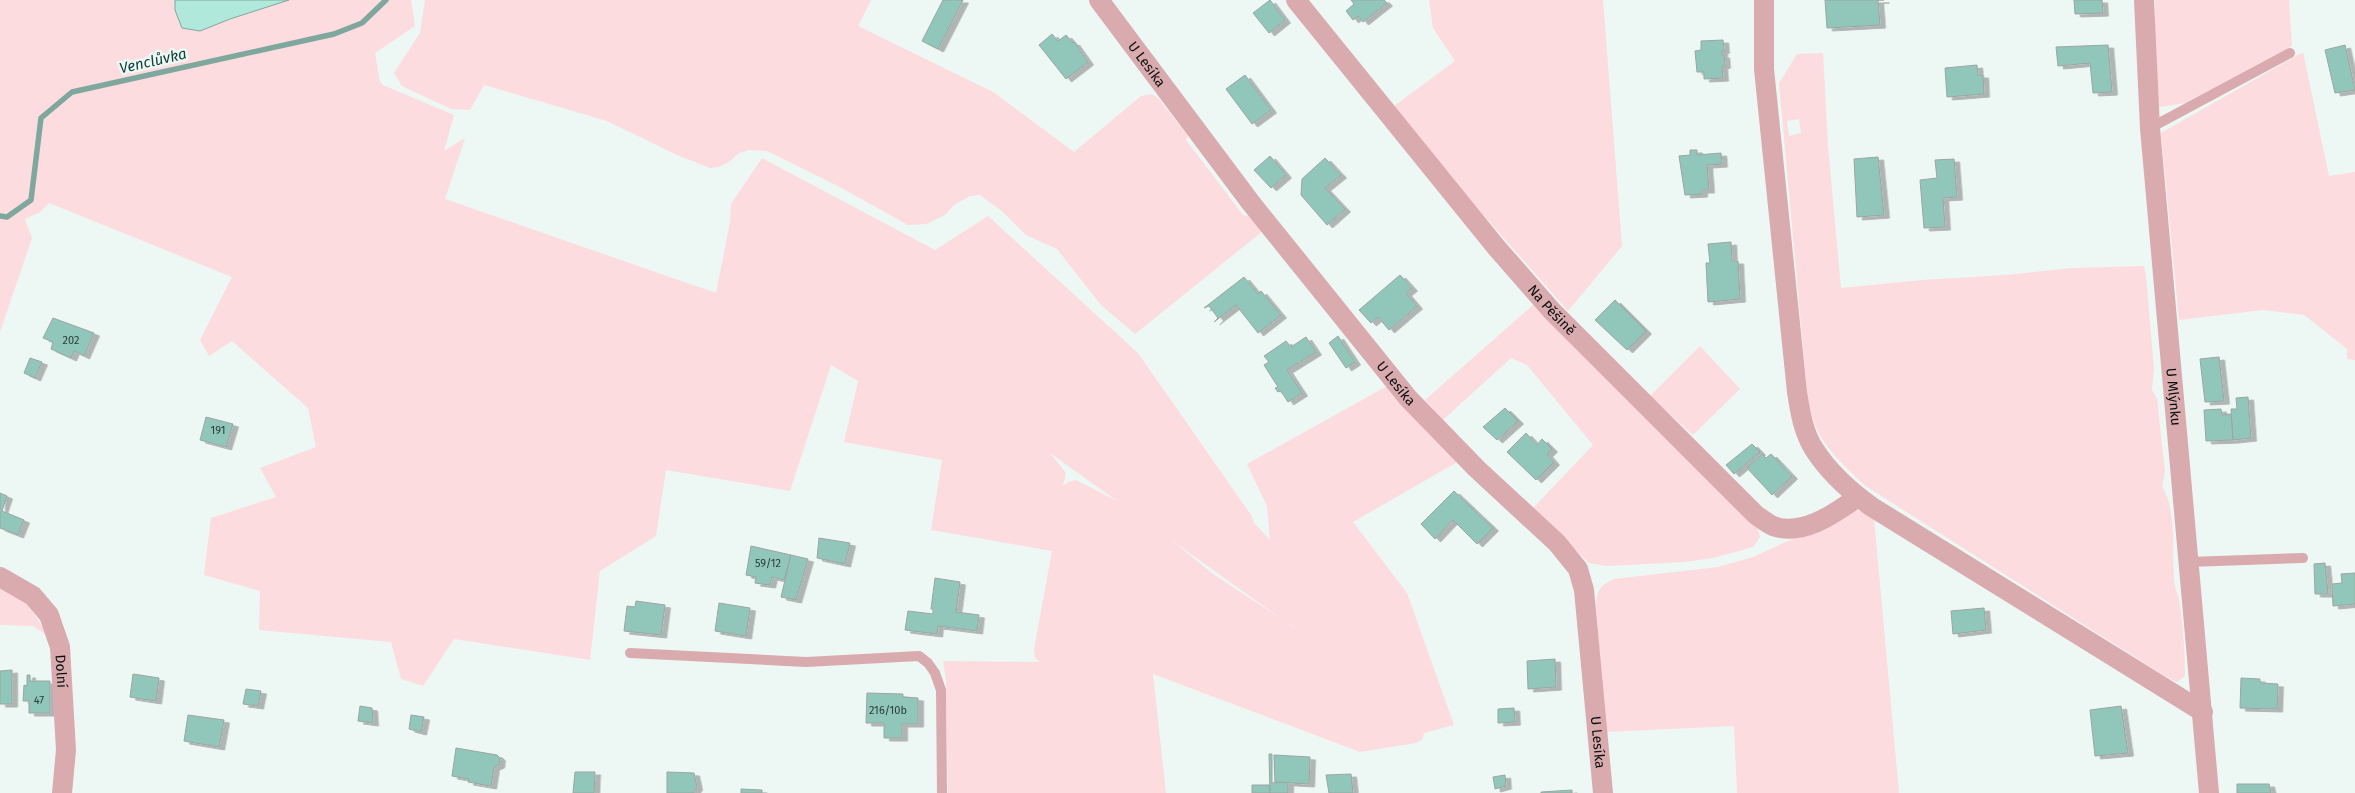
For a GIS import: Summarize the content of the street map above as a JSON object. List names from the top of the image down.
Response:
{
  "streets": {
    "street": [
      "U Lesíka",
      "Na Pěšině",
      "U Mlýnku",
      "Dolní"
    ]
  },
  "water": ["Venclůvka"],
  "house_numbers": [
    "202",
    "191",
    "59/12",
    "47",
    "216/10b"
  ]
}
